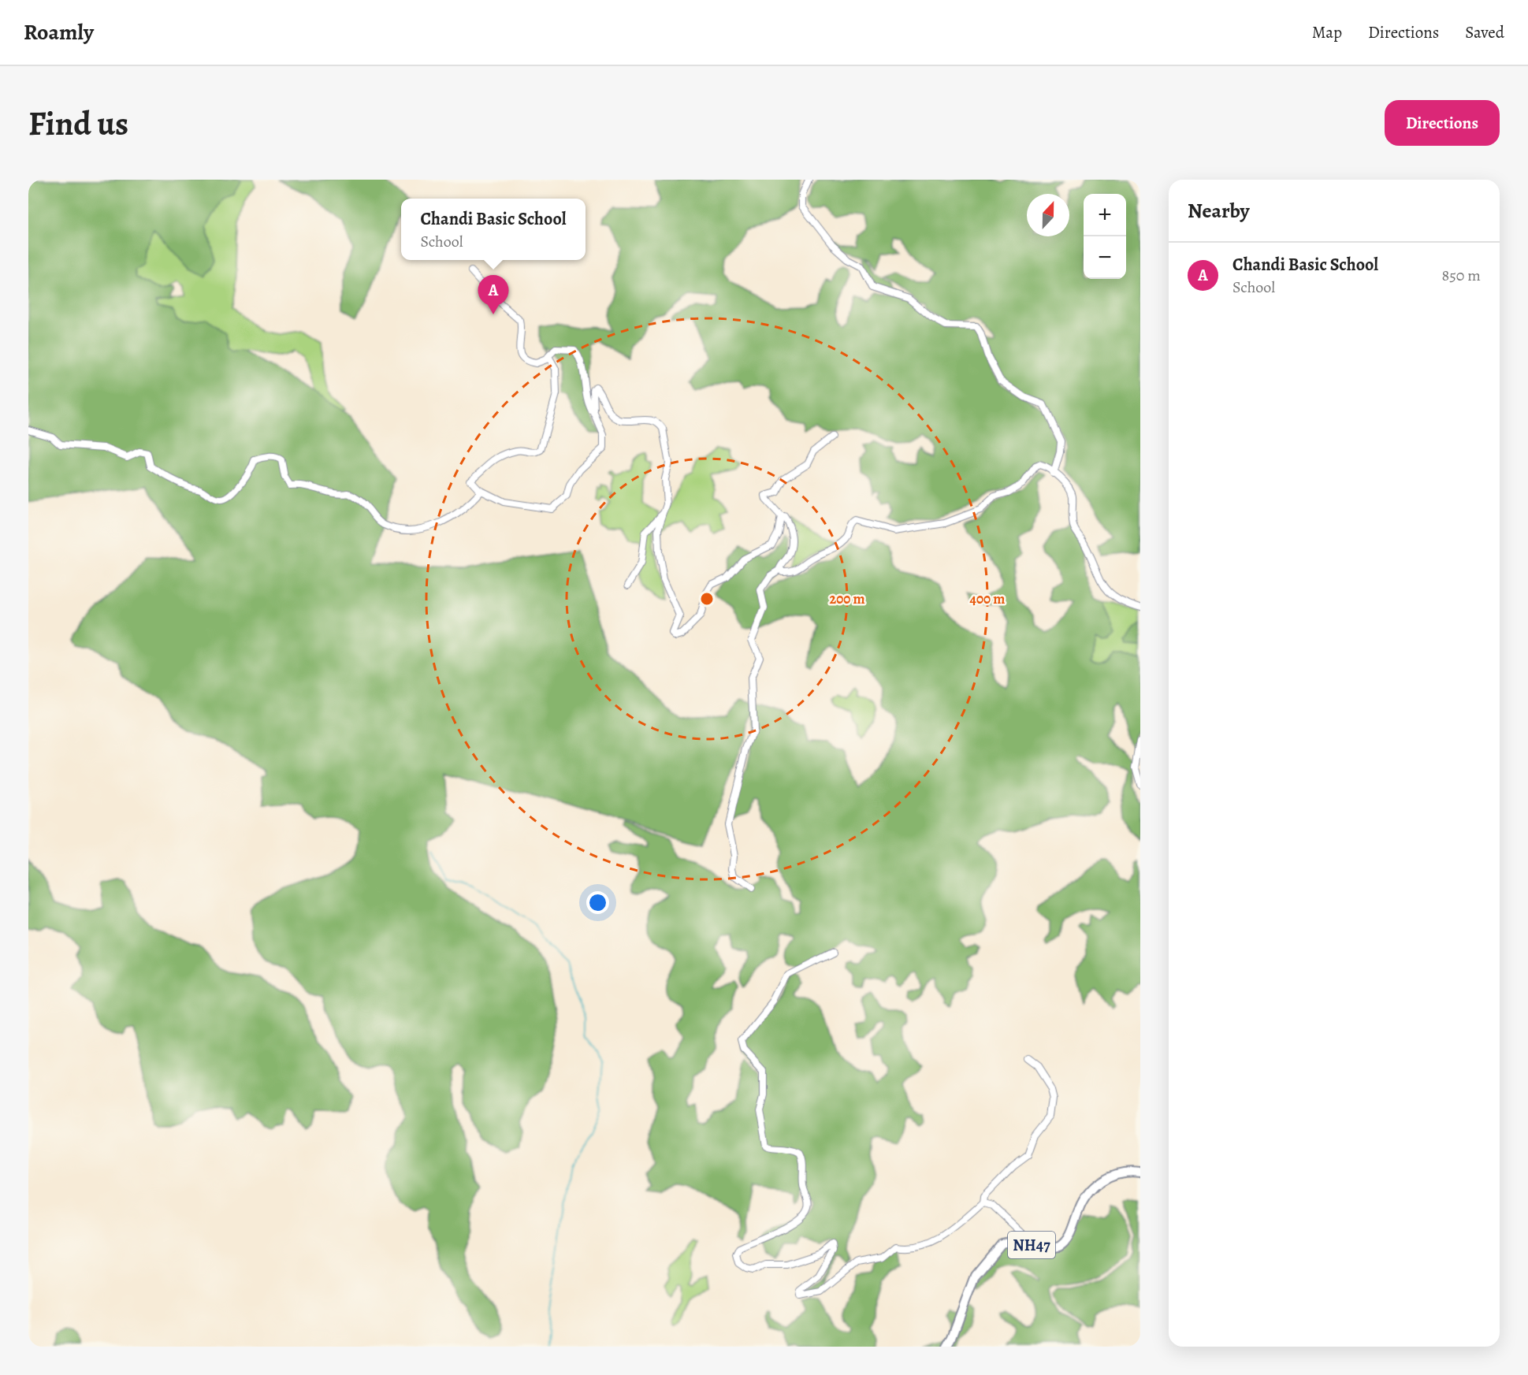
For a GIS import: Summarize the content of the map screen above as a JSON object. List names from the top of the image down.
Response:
{
  "streets": {
    "highway": ["NH47"]
  },
  "north": "top",
  "page": {
    "header": "Roamly",
    "nav": ["Map", "Directions", "Saved"],
    "buttons": "Directions",
    "title": "Find us",
    "heading": "Nearby",
    "map_buttons": ["+", "−"],
    "popup": ["Chandi Basic School", "School"],
    "list": [
      {
        "mark": "A",
        "name": "Chandi Basic School",
        "note": "School",
        "value": "850 m"
      }
    ],
    "pins": "A"
  },
  "rings": ["200 m", "400 m"]
}
